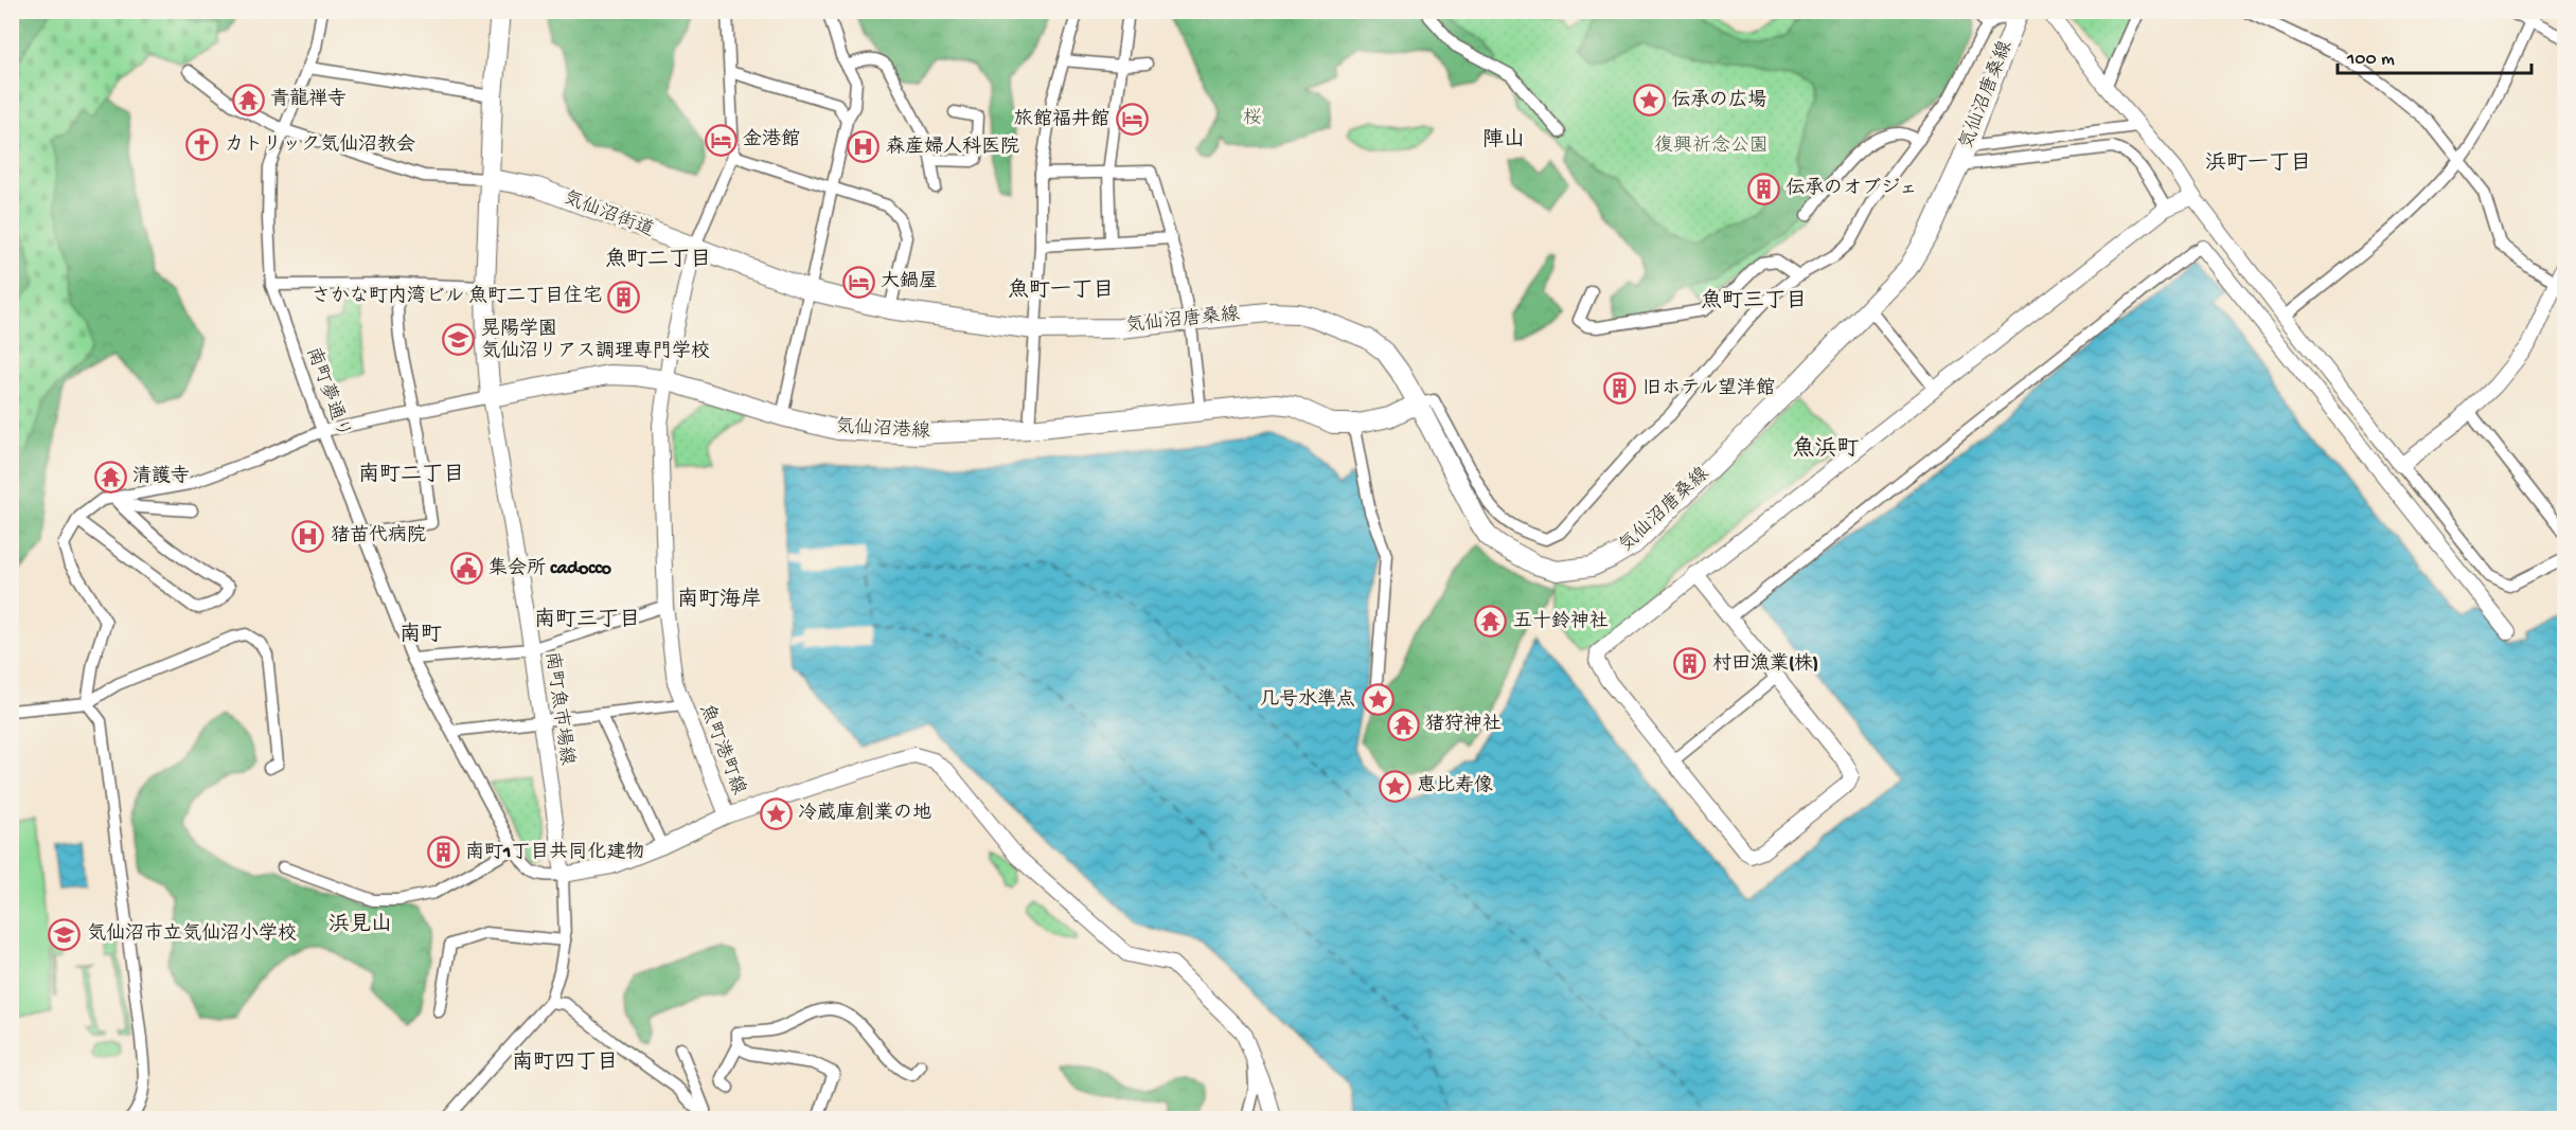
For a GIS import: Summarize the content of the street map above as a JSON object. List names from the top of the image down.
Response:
{
  "streets": {
    "main road": ["気仙沼唐桑線", "気仙沼街道", "気仙沼港線"],
    "street": ["南町夢通り", "南町魚市場線", "魚町港町線"]
  },
  "crossings": [
    ["気仙沼唐桑線", "気仙沼街道"],
    ["気仙沼唐桑線", "気仙沼港線"],
    ["気仙沼街道", "魚町港町線"],
    ["南町夢通り", "南町魚市場線"],
    ["気仙沼港線", "南町魚市場線"],
    ["気仙沼港線", "魚町港町線"]
  ],
  "districts": [
    "陣山",
    "浜町一丁目",
    "魚町二丁目",
    "魚町一丁目",
    "魚町三丁目",
    "魚浜町",
    "南町二丁目",
    "南町海岸",
    "南町三丁目",
    "南町",
    "浜見山",
    "南町四丁目"
  ],
  "parks": ["桜", "復興祈念公園"],
  "places": {
    "temple": [
      "青龍禅寺",
      "清護寺",
      "五十鈴神社",
      "猪狩神社"
    ],
    "place": [
      "伝承の広場",
      "几号水準点",
      "恵比寿像",
      "冷蔵庫創業の地"
    ],
    "hotel": ["旅館福井館", "金港館", "大鍋屋"],
    "church": ["カトリック気仙沼教会"],
    "hospital": ["森産婦人科医院", "猪苗代病院"],
    "building": [
      "伝承のオブジェ",
      "さかな町内湾ビル 魚町二丁目住宅",
      "旧ホテル望洋館",
      "村田漁業(株)",
      "南町1丁目共同化建物"
    ],
    "school or university": ["晃陽学園 気仙沼リアス調理専門学校", "気仙沼市立気仙沼小学校"],
    "public building": ["集会所 cadocco"]
  },
  "scale_bar": "100 m"
}
